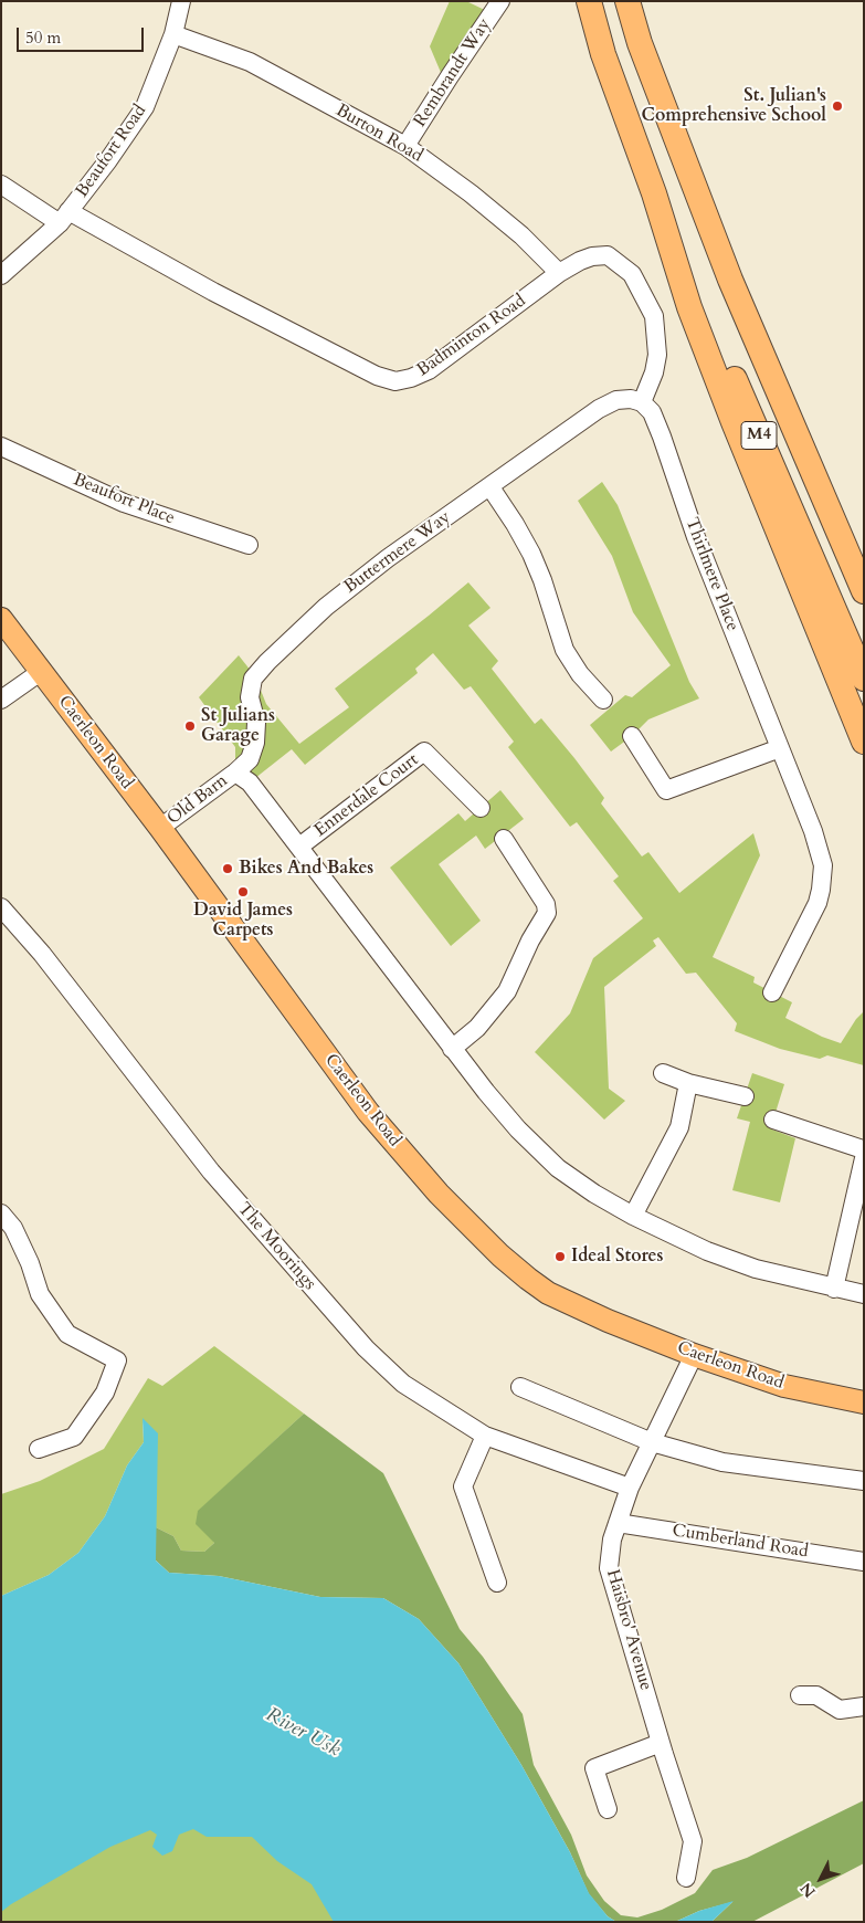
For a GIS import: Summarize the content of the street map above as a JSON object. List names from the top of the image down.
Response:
{
  "streets": {
    "highway": ["M4"],
    "main road": ["Caerleon Road"],
    "street": [
      "Rembrandt Way",
      "Burton Road",
      "Beaufort Road",
      "Badminton Road",
      "Beaufort Place",
      "Buttermere Way",
      "Thirlmere Place",
      "Ennerdale Court",
      "Old Barn",
      "The Moorings",
      "Cumberland Road",
      "Haisbro' Avenue"
    ]
  },
  "crossings": [
    ["Rembrandt Way", "Burton Road"],
    ["Burton Road", "Beaufort Road"],
    ["Burton Road", "Badminton Road"],
    ["Beaufort Road", "Badminton Road"],
    ["Badminton Road", "Buttermere Way"],
    ["Badminton Road", "Thirlmere Place"],
    ["Buttermere Way", "Thirlmere Place"],
    ["Buttermere Way", "Old Barn"],
    ["Caerleon Road", "Old Barn"],
    ["Caerleon Road", "Haisbro' Avenue"],
    ["The Moorings", "Haisbro' Avenue"],
    ["Cumberland Road", "Haisbro' Avenue"]
  ],
  "water": ["River Usk"],
  "places": [
    "St. Julian's Comprehensive School",
    "St Julians Garage",
    "Bikes And Bakes",
    "David James Carpets",
    "Ideal Stores"
  ],
  "scale_bar": "50 m",
  "north": "bottom left"
}
